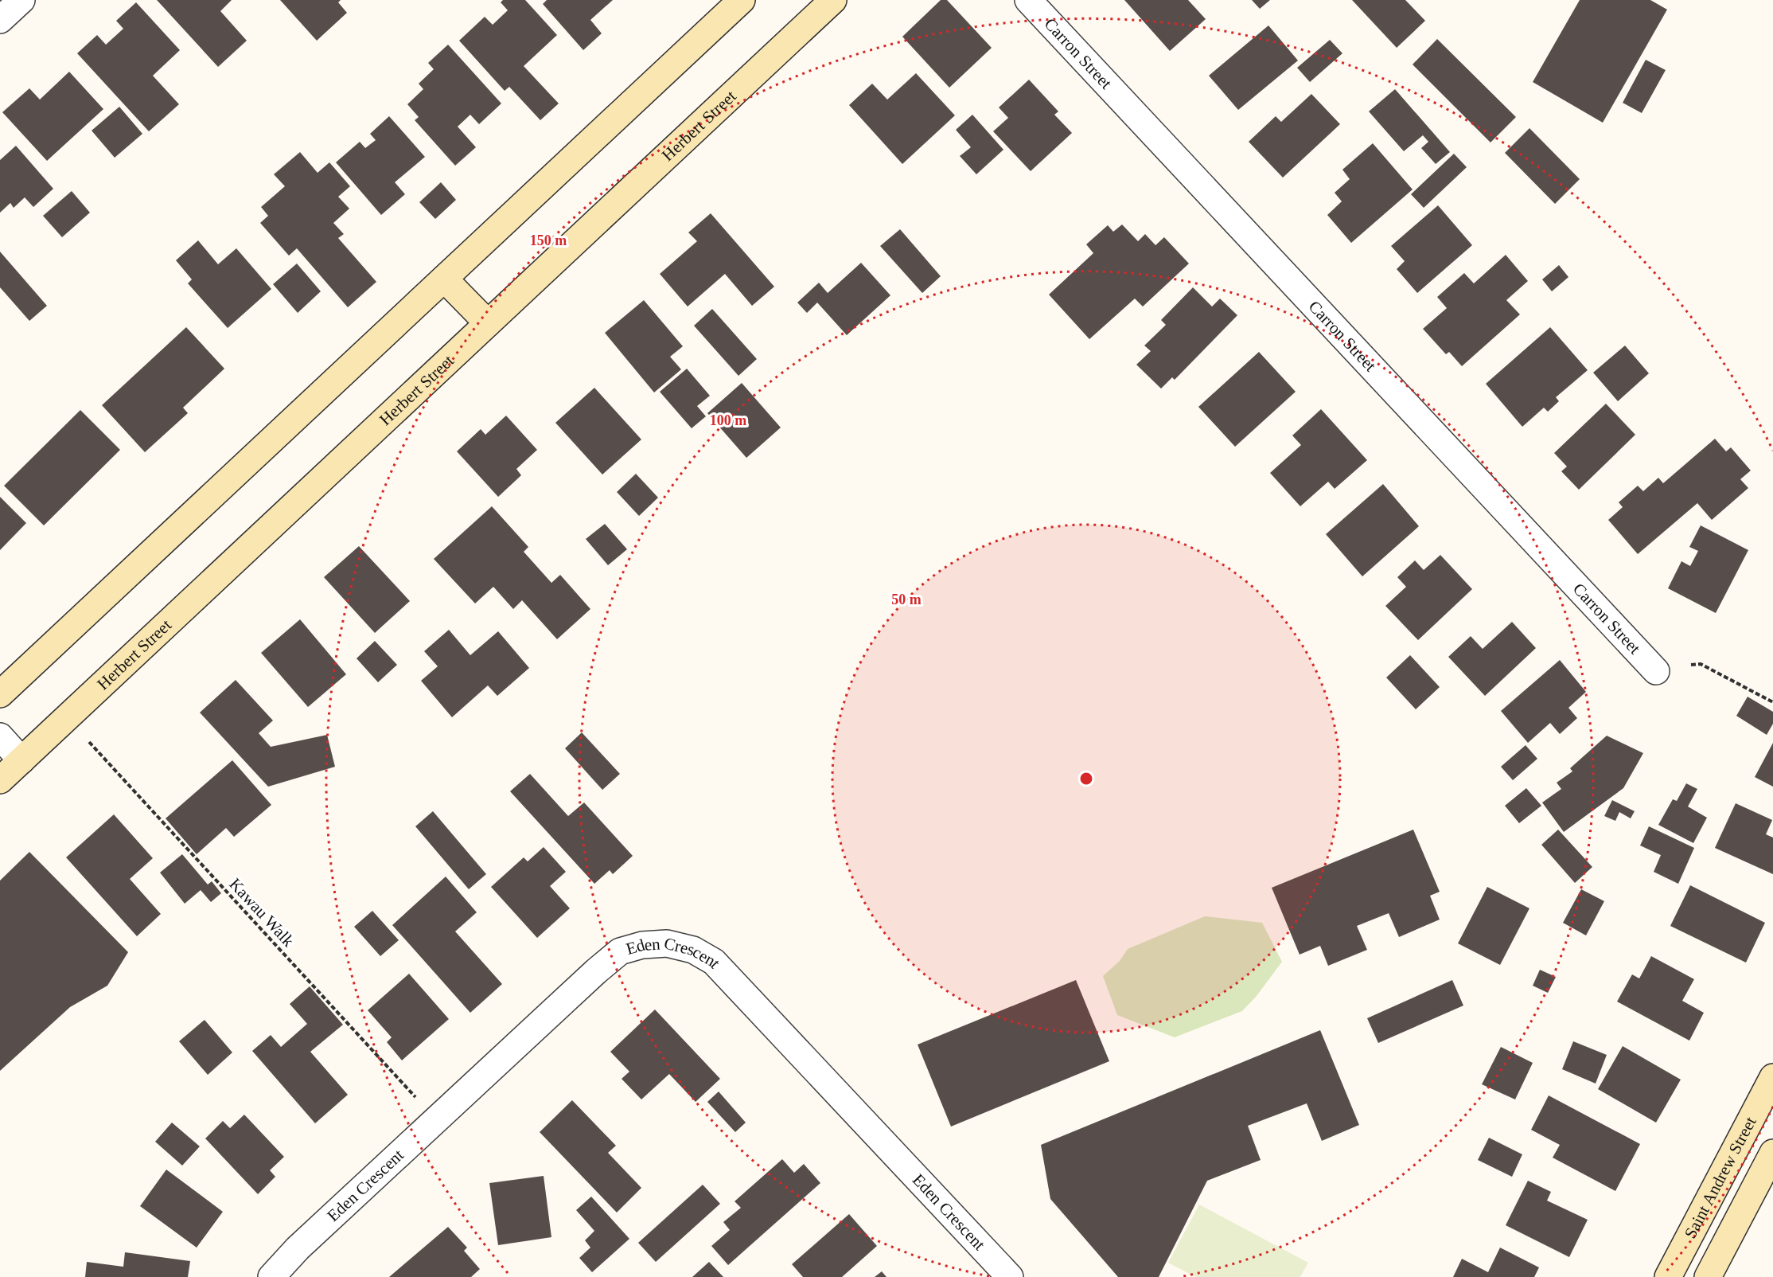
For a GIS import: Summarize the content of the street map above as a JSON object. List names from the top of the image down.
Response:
{
  "streets": {
    "street": [
      "Carron Street",
      "Herbert Street",
      "Eden Crescent",
      "Saint Andrew Street"
    ],
    "path": ["Kawau Walk"]
  },
  "rings": ["150 m", "100 m", "50 m"]
}
